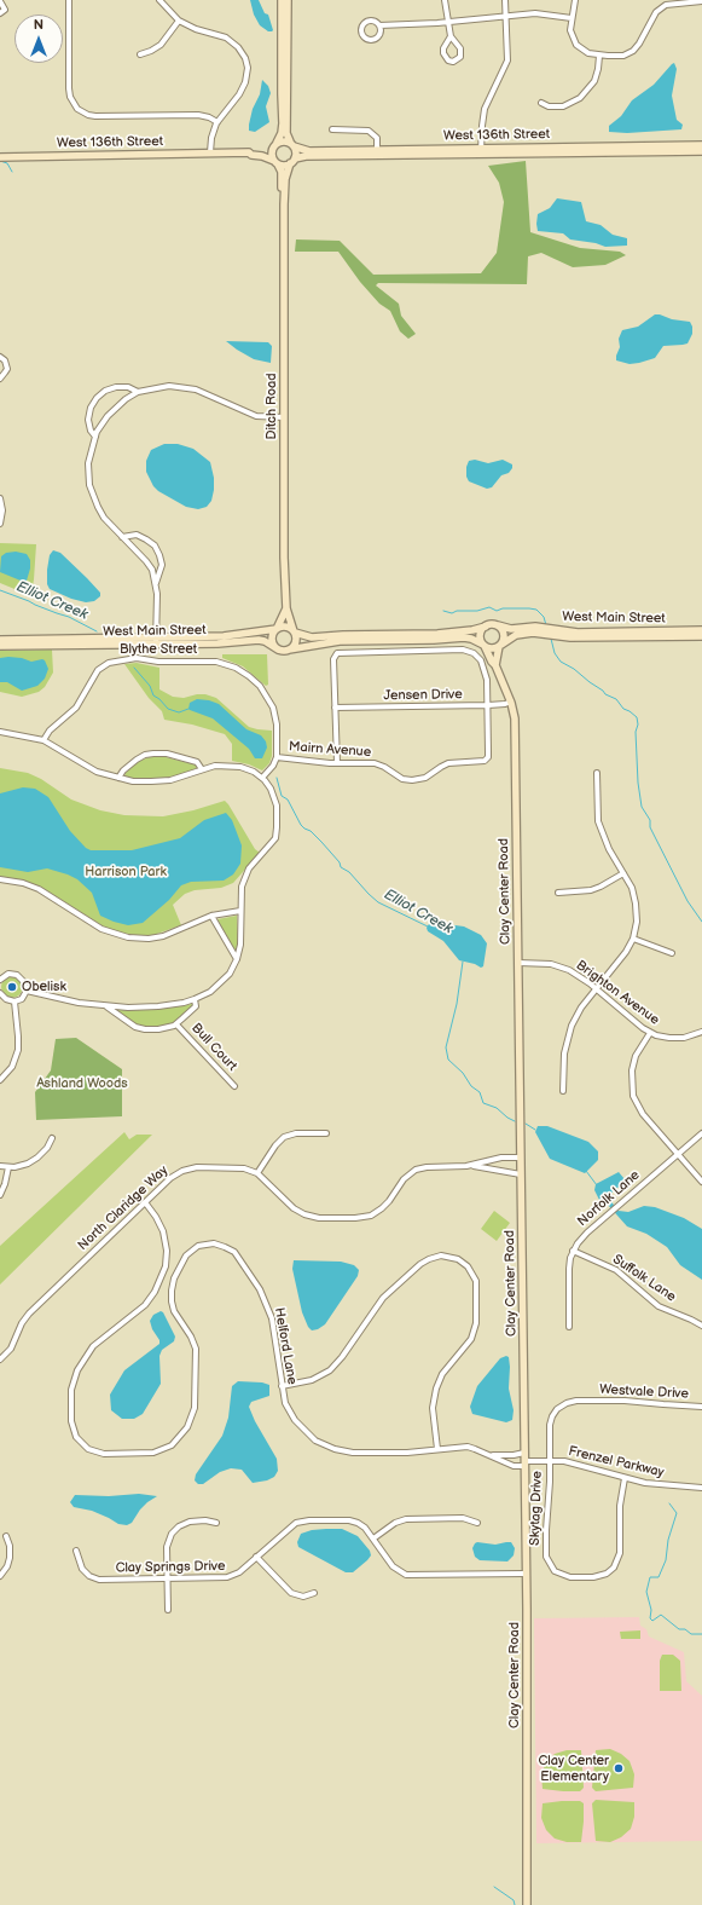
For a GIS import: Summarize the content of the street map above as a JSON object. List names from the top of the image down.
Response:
{
  "streets": {
    "street": [
      "West 136th Street",
      "Ditch Road",
      "West Main Street",
      "Blythe Street",
      "Jensen Drive",
      "Mairn Avenue",
      "Clay Center Road",
      "Brighton Avenue",
      "Bull Court",
      "Norfolk Lane",
      "North Claridge Way",
      "Suffolk Lane",
      "Helford Lane",
      "Westvale Drive",
      "Frenzel Parkway",
      "Skytag Drive",
      "Clay Springs Drive"
    ]
  },
  "crossings": [
    ["West 136th Street", "Ditch Road"],
    ["Ditch Road", "West Main Street"],
    ["West Main Street", "Clay Center Road"],
    ["Blythe Street", "Mairn Avenue"],
    ["Jensen Drive", "Mairn Avenue"],
    ["Jensen Drive", "Clay Center Road"],
    ["Clay Center Road", "Brighton Avenue"],
    ["Clay Center Road", "North Claridge Way"],
    ["Clay Center Road", "Helford Lane"],
    ["Clay Center Road", "Frenzel Parkway"],
    ["Clay Center Road", "Clay Springs Drive"],
    ["Norfolk Lane", "Suffolk Lane"],
    ["North Claridge Way", "Helford Lane"],
    ["Helford Lane", "Frenzel Parkway"],
    ["Westvale Drive", "Skytag Drive"],
    ["Frenzel Parkway", "Skytag Drive"]
  ],
  "water": ["Elliot Creek"],
  "parks": ["Harrison Park", "Ashland Woods"],
  "places": ["Obelisk", "Clay Center Elementary"],
  "north": "top"
}
